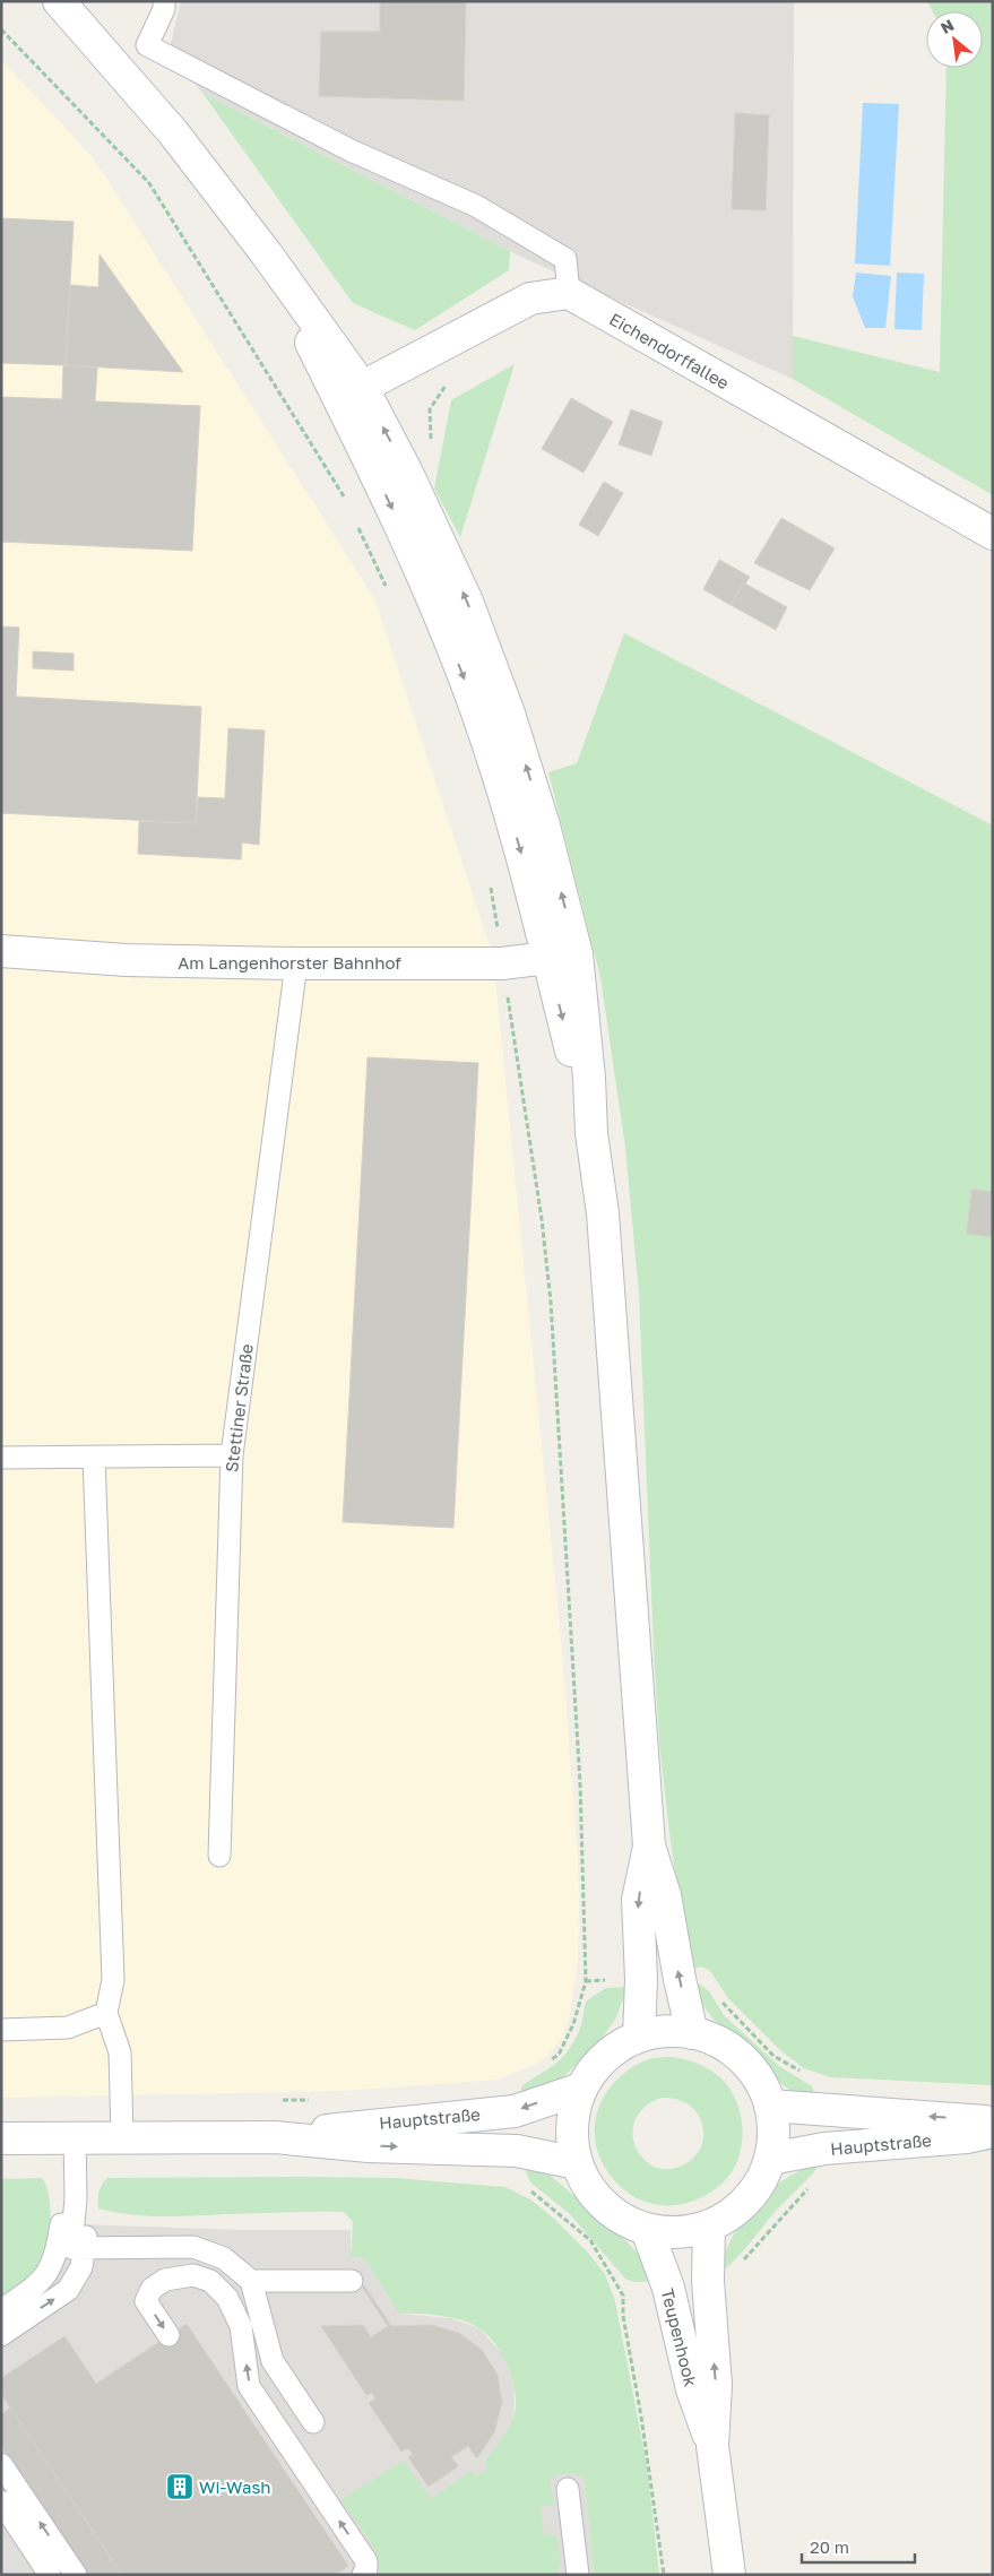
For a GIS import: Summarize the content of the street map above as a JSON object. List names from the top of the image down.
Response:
{
  "streets": {
    "street": [
      "Eichendorffallee",
      "Am Langenhorster Bahnhof",
      "Hauptstraße",
      "Teupenhook"
    ],
    "lane": ["Stettiner Straße"]
  },
  "crossings": [
    ["Am Langenhorster Bahnhof", "Stettiner Straße"],
    ["Hauptstraße", "Teupenhook"]
  ],
  "places": {
    "building": ["Wi-Wash"]
  },
  "scale_bar": "20 m",
  "north": "top left"
}
